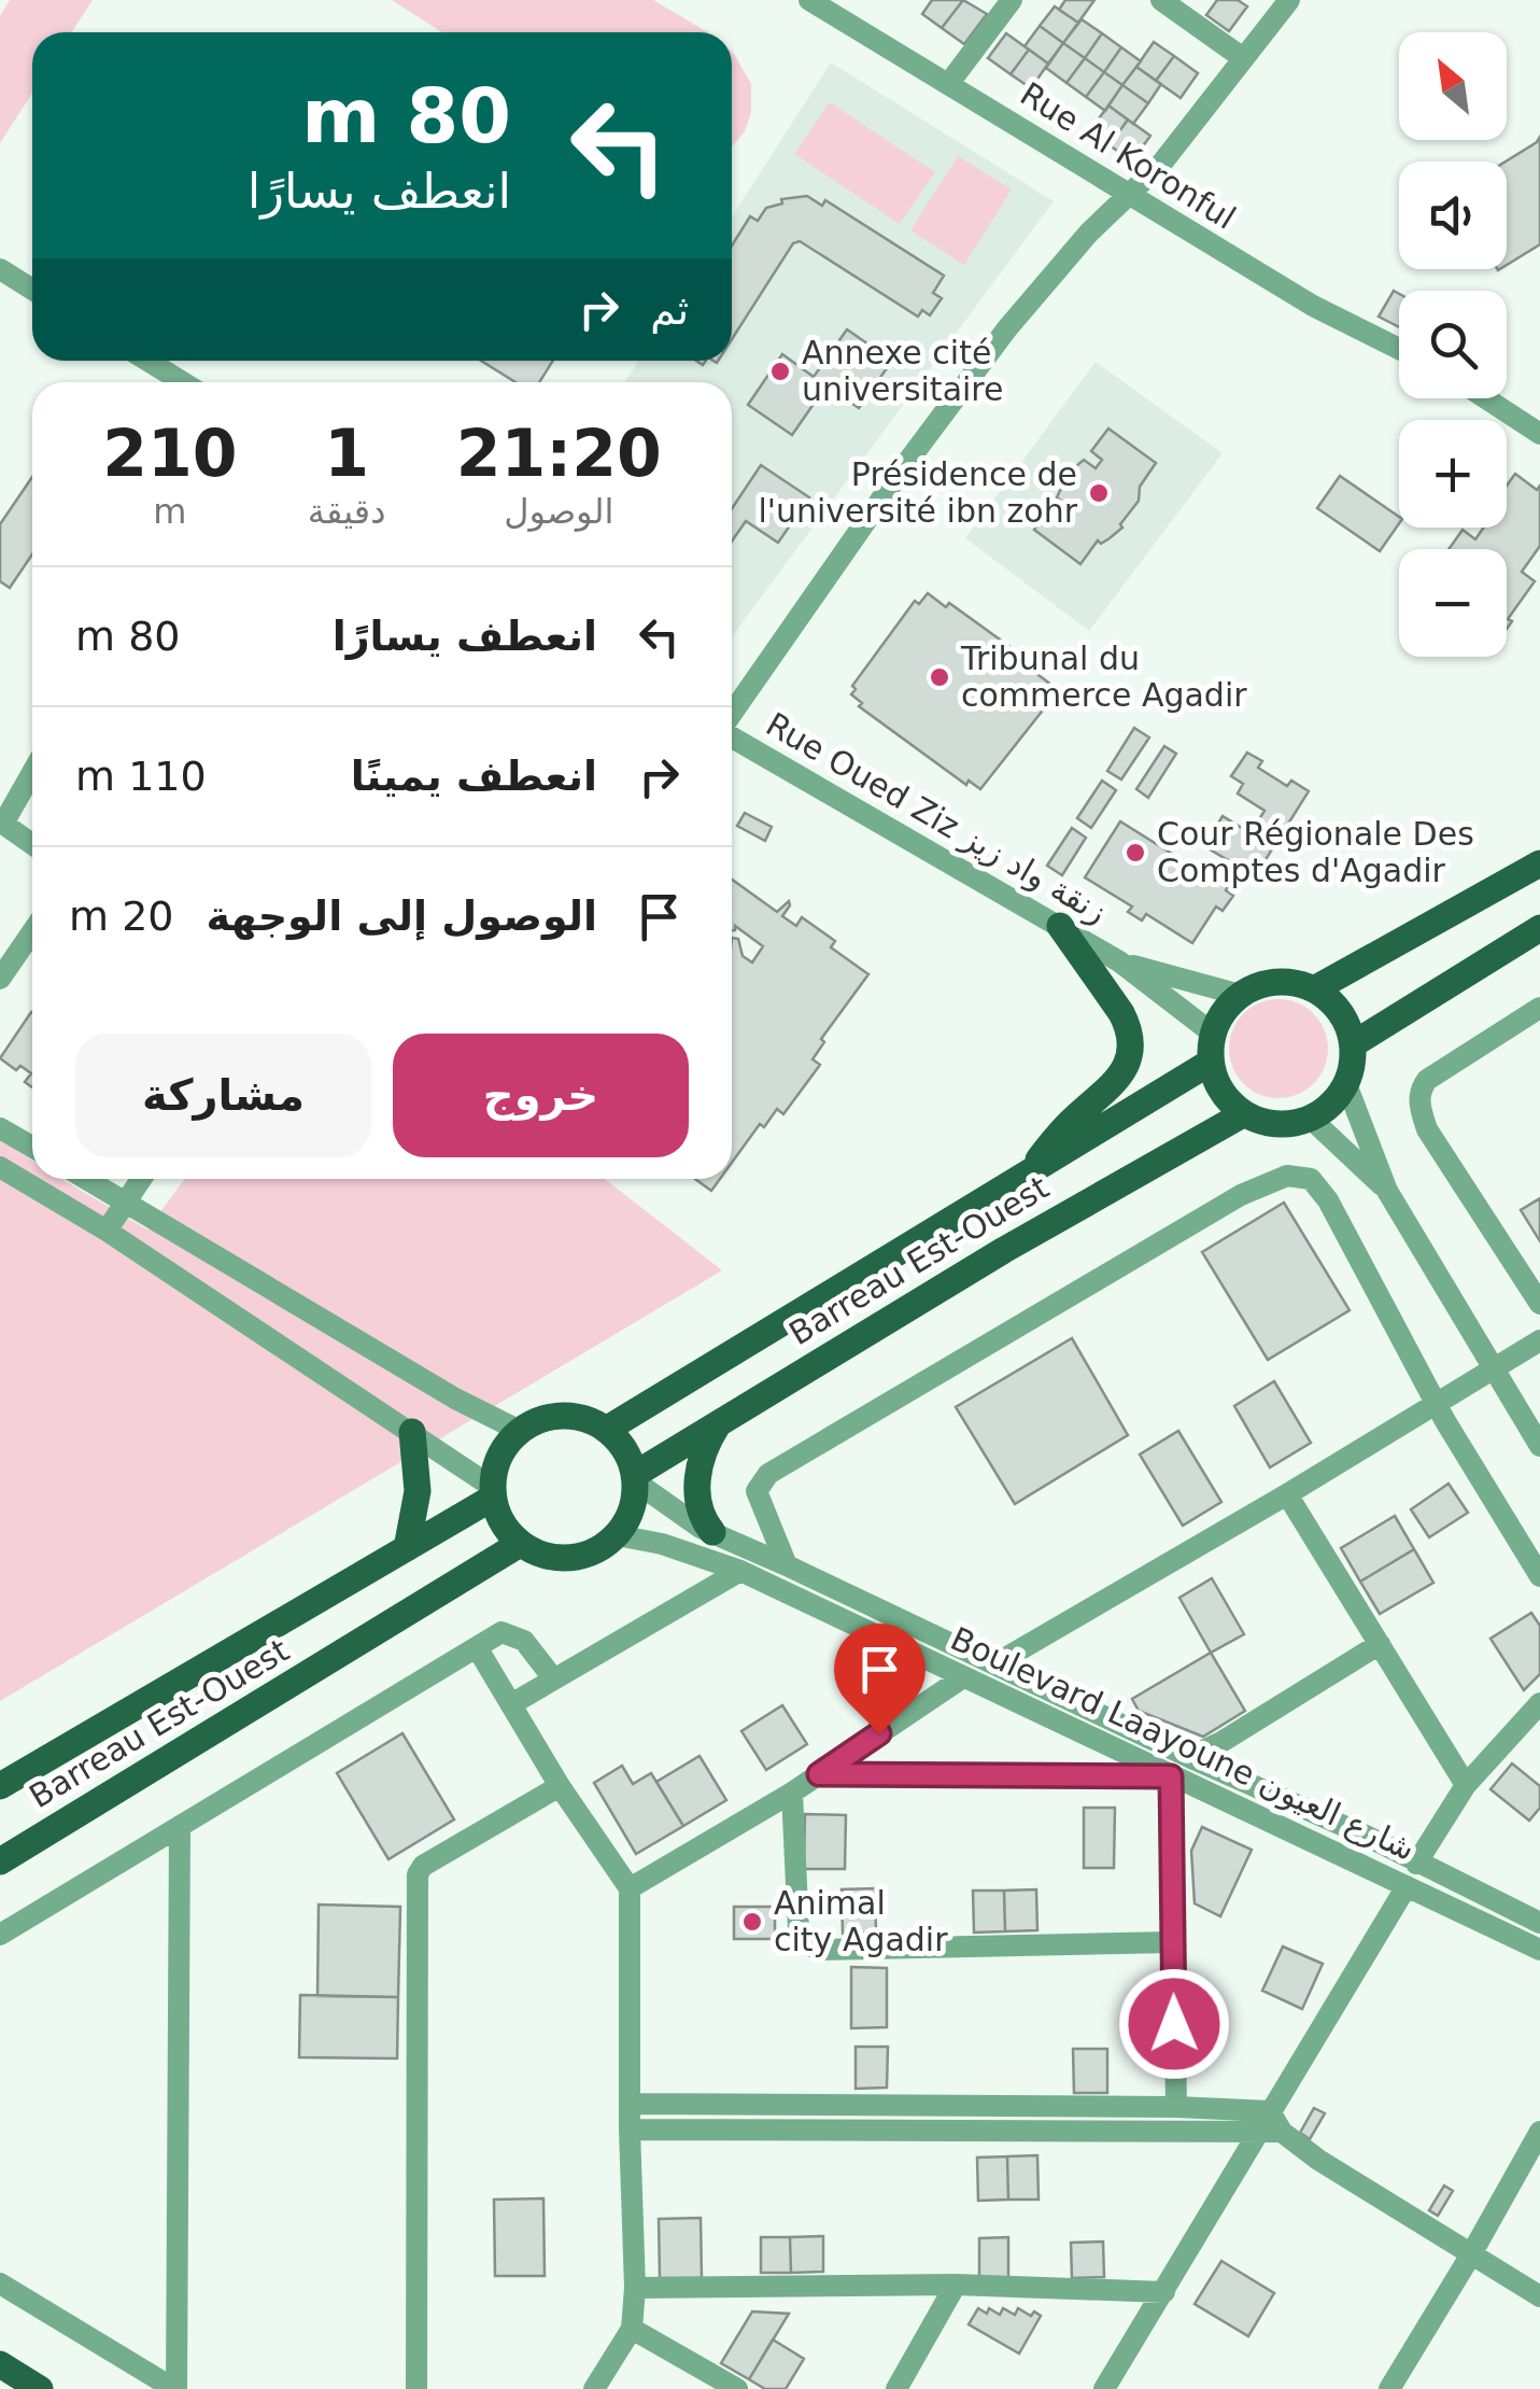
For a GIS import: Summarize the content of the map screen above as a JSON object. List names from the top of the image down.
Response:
{
  "streets": {
    "main road": ["Barreau Est-Ouest"],
    "street": ["Rue Al Koronful", "Rue Oued Ziz زنقة واد زيز", "Boulevard Laayoune شارع العيون"]
  },
  "crossings": [
    ["Rue Oued Ziz زنقة واد زيز", "Barreau Est-Ouest"],
    ["Barreau Est-Ouest", "Boulevard Laayoune شارع العيون"]
  ],
  "places": [
    "Annexe cité universitaire",
    "Présidence de l'université ibn zohr",
    "Tribunal du commerce Agadir",
    "Cour Régionale Des Comptes d'Agadir",
    "Animal city Agadir"
  ],
  "north": "top left",
  "page": {
    "map_buttons": ["+", "−"],
    "turn": ["80 m", "انعطف يسارًا"],
    "then": "ثم",
    "eta": [
      "21:20",
      "الوصول",
      "1",
      "دقيقة",
      "210",
      "m"
    ],
    "list": [
      {
        "name": "انعطف يسارًا",
        "value": "80 m"
      },
      {
        "name": "انعطف يمينًا",
        "value": "110 m"
      },
      {
        "name": "الوصول إلى الوجهة",
        "value": "20 m"
      }
    ],
    "buttons": ["خروج", "مشاركة"]
  }
}
